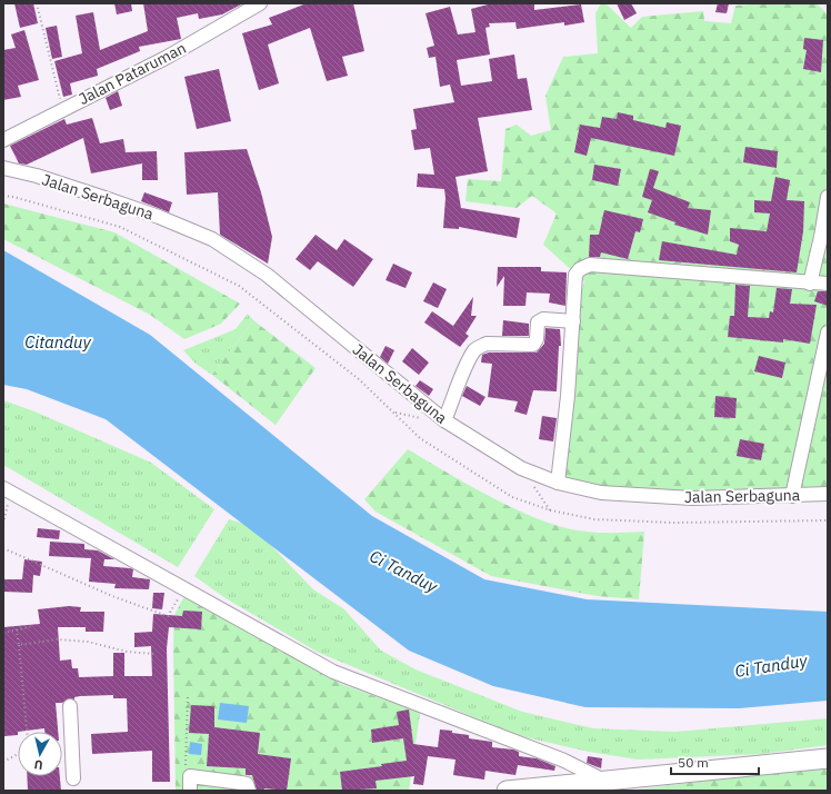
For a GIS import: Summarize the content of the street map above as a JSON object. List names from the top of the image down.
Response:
{
  "streets": {
    "street": ["Jalan Pataruman", "Jalan Serbaguna"]
  },
  "water": ["Citanduy", "Ci Tanduy"],
  "scale_bar": "50 m",
  "north": "bottom"
}
